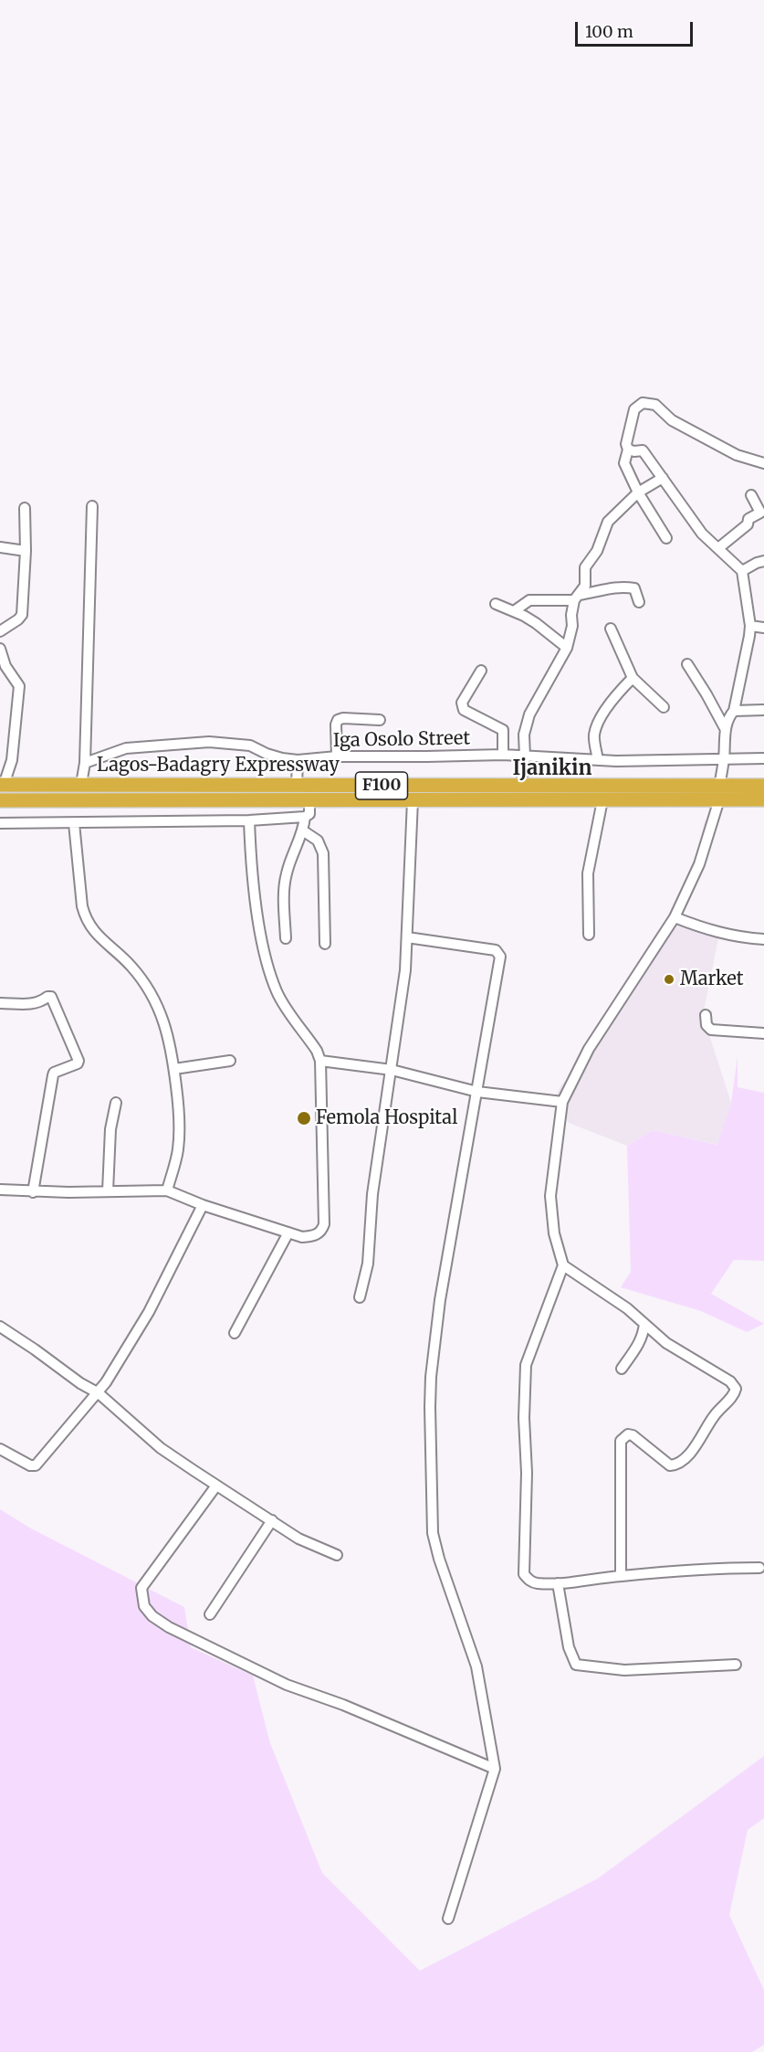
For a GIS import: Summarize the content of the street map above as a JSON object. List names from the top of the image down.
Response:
{
  "streets": {
    "highway": ["Lagos-Badagry Expressway", "F100"],
    "street": ["Iga Osolo Street"]
  },
  "districts": ["Ijanikin"],
  "places": ["Market", "Femola Hospital"],
  "scale_bar": "100 m"
}
